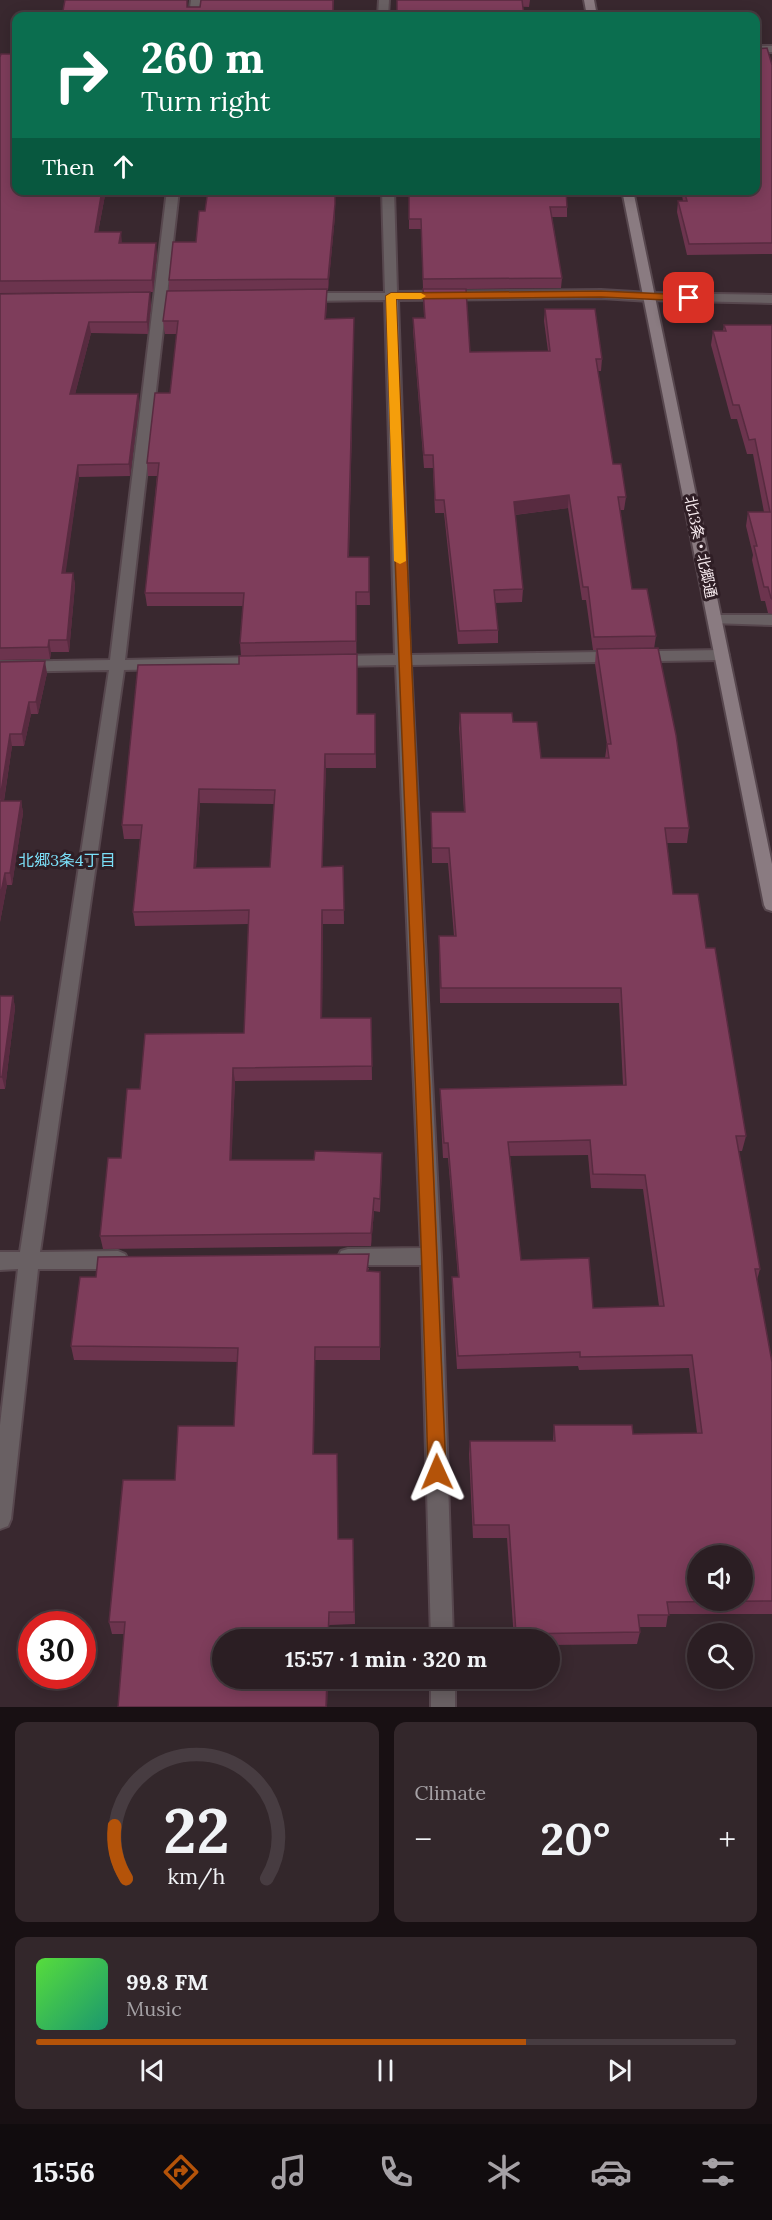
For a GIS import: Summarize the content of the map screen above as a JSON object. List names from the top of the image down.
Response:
{
  "streets": {
    "main road": ["北13条・北郷通"]
  },
  "districts": ["北郷3条4丁目"],
  "page": {
    "turn": ["260 m", "Turn right"],
    "then": "Then",
    "limit": "30",
    "trip": "15:57 · 1 min · 320 m",
    "tile": "Climate",
    "heat": ["−", "20°", "+"],
    "song": ["99.8 FM", "Music"],
    "tabs": "15:56",
    "gauge": ["22", "km/h"]
  }
}
